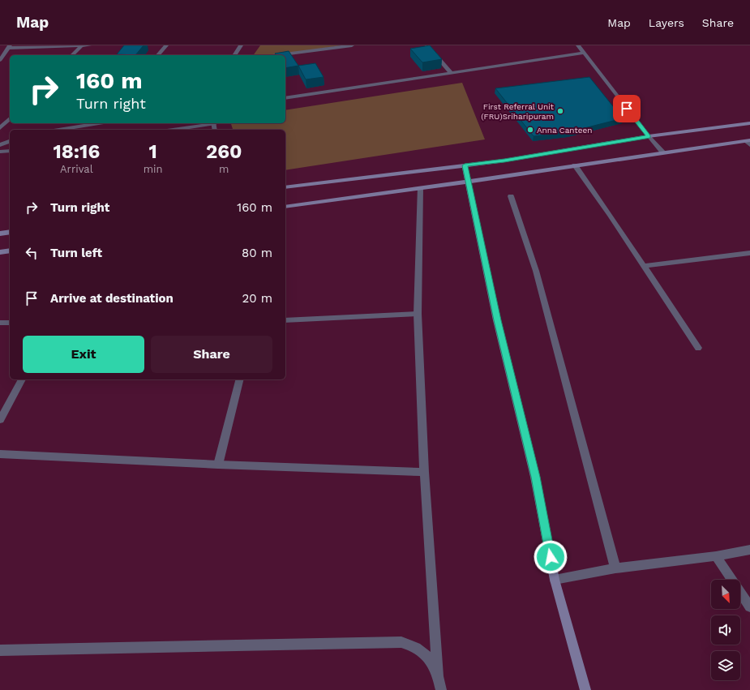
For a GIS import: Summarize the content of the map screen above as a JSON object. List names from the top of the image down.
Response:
{
  "places": ["First Referral Unit (FRU)Sriharipuram", "Anna Canteen"],
  "north": "bottom right",
  "page": {
    "header": "Map",
    "nav": ["Map", "Layers", "Share"],
    "turn": ["160 m", "Turn right"],
    "eta": [
      "18:16",
      "Arrival",
      "1",
      "min",
      "260",
      "m"
    ],
    "list": [
      {
        "name": "Turn right",
        "value": "160 m"
      },
      {
        "name": "Turn left",
        "value": "80 m"
      },
      {
        "name": "Arrive at destination",
        "value": "20 m"
      }
    ],
    "buttons": ["Exit", "Share"]
  }
}
